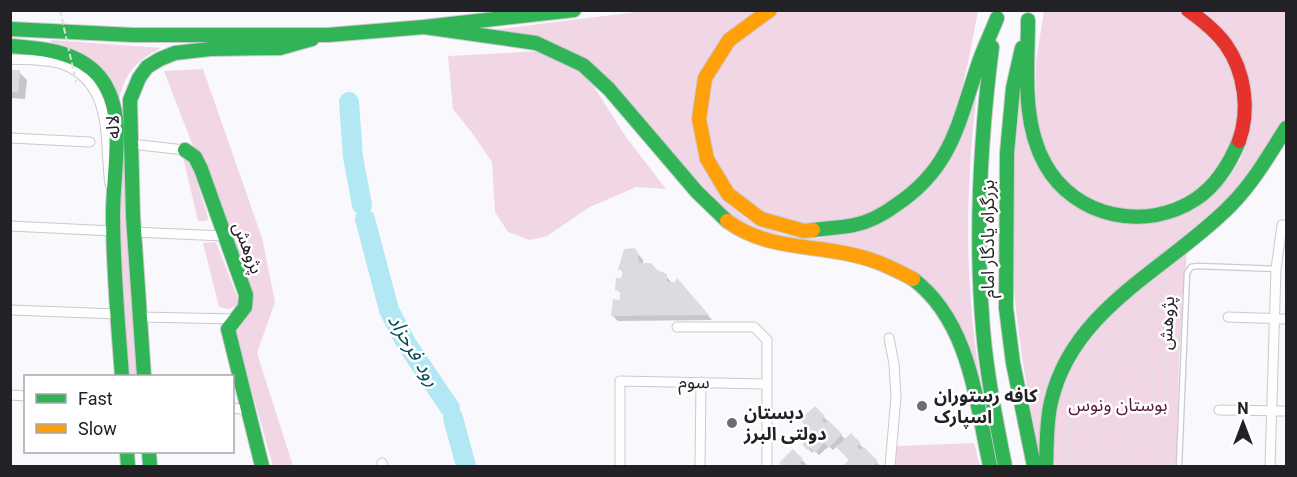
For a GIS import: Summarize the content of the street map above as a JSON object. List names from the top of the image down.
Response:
{
  "streets": {
    "main road": ["لاله", "بزرگراه یادگار امام", "پژوهش"],
    "street": ["سوم"]
  },
  "water": ["رود فرحزاد"],
  "parks": ["بوستان ونوس"],
  "places": ["کافه رستوران اسپارک", "دبستان دولتی البرز"],
  "legend": ["Fast", "Slow"],
  "north": "top"
}
